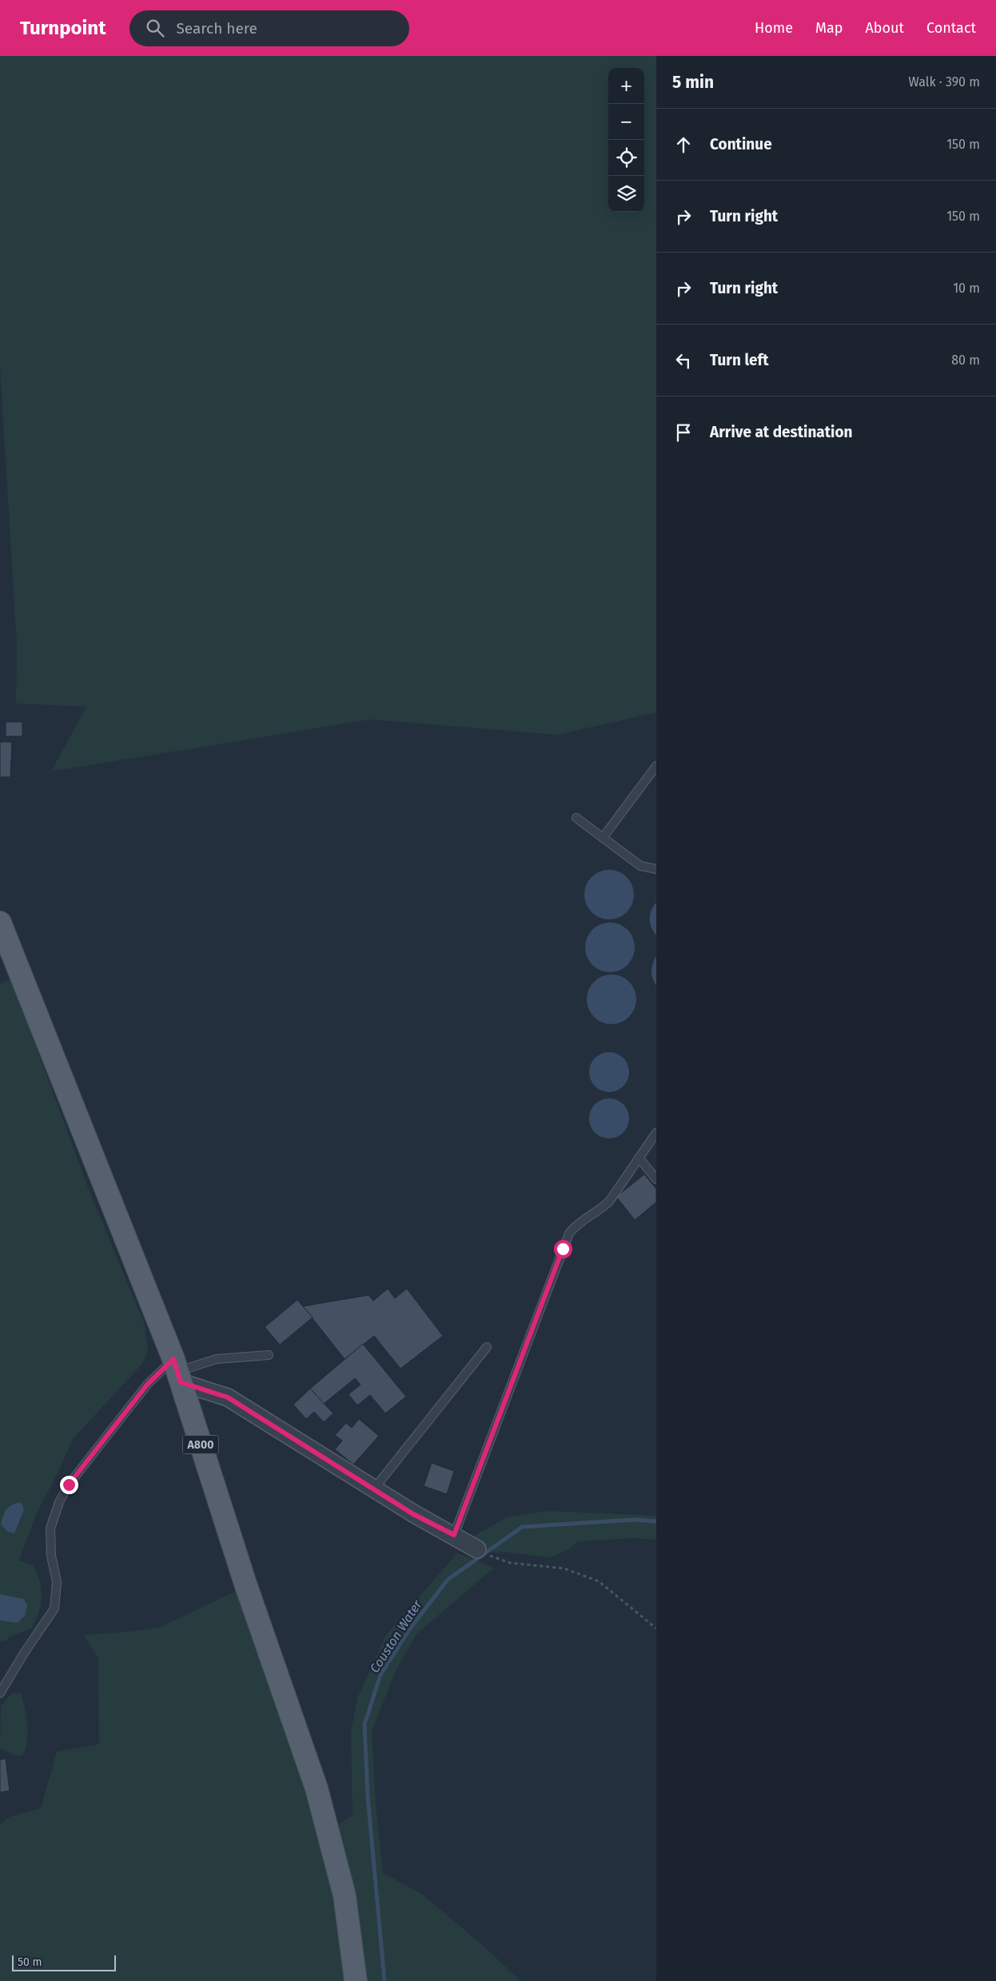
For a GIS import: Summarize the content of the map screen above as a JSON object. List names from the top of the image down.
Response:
{
  "streets": {
    "main road": ["A800"]
  },
  "water": ["Couston Water"],
  "scale_bar": "50 m",
  "page": {
    "header": "Turnpoint",
    "search": "Search here",
    "nav": [
      "Home",
      "Map",
      "About",
      "Contact"
    ],
    "heading": ["5 min", "Walk · 390 m"],
    "map_buttons": ["+", "−"],
    "list": [
      ["Continue", "150 m"],
      ["Turn right", "150 m"],
      ["Turn right", "10 m"],
      ["Turn left", "80 m"],
      "Arrive at destination"
    ],
    "scale": "50 m"
  }
}
